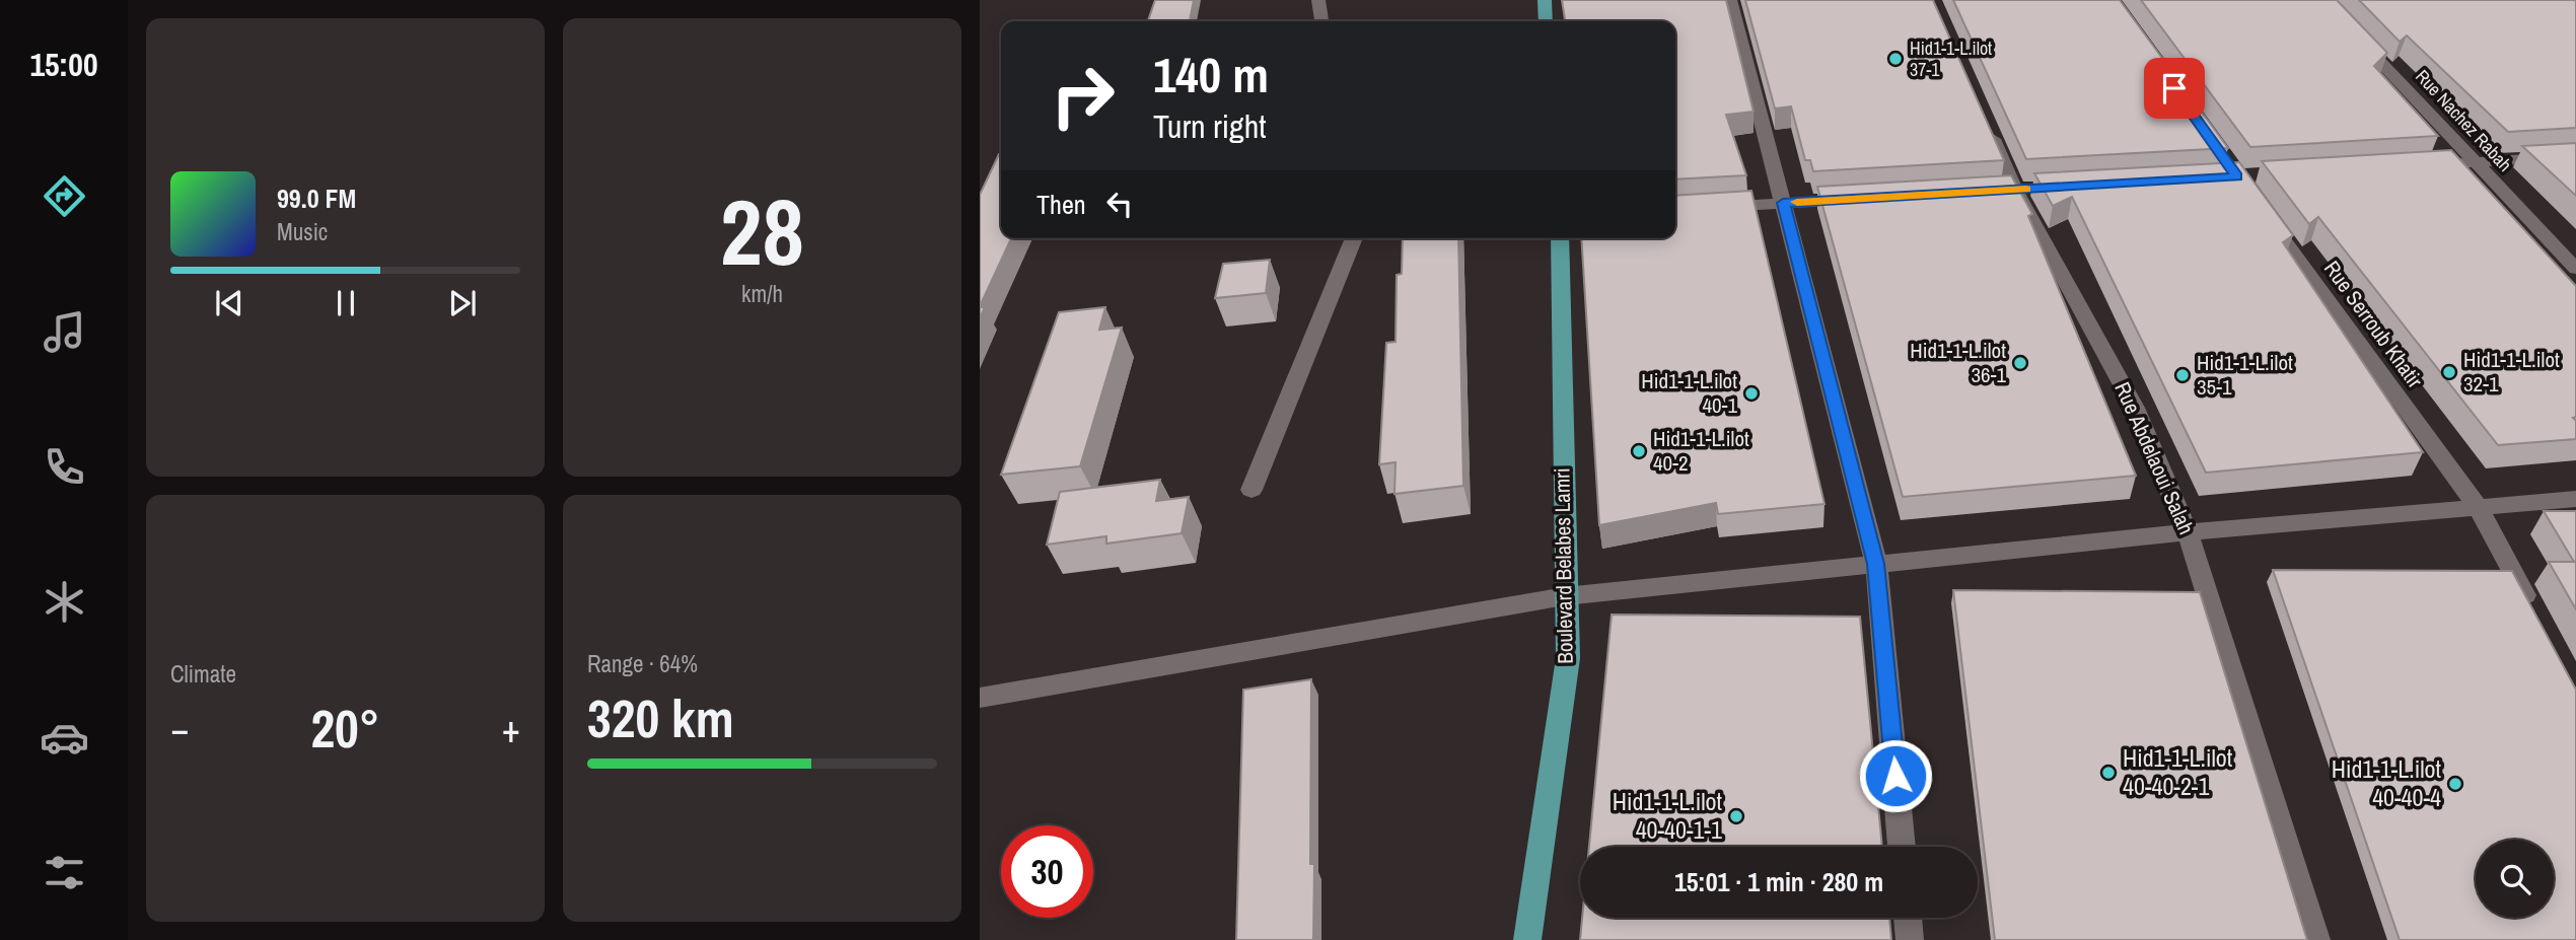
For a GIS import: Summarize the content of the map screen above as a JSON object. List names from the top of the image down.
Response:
{
  "streets": {
    "main road": ["Boulevard Belabes Lamri"],
    "street": ["Rue Nachez Rabah", "Rue Serroub Khatir", "Rue Abdelaoui Salah"]
  },
  "places": [
    "Hid1-1-L.ilot 37-1",
    "Hid1-1-L.ilot 36-1",
    "Hid1-1-L.ilot 32-1",
    "Hid1-1-L.ilot 35-1",
    "Hid1-1-L.ilot 40-1",
    "Hid1-1-L.ilot 40-2",
    "Hid1-1-L.ilot 40-40-2-1",
    "Hid1-1-L.ilot 40-40-4",
    "Hid1-1-L.ilot 40-40-1-1"
  ],
  "page": {
    "tabs": "15:00",
    "tile": [
      ["28", "km/h"],
      "Climate",
      ["Range · 64%", "320 km"]
    ],
    "turn": ["140 m", "Turn right"],
    "then": "Then",
    "song": ["99.0 FM", "Music"],
    "heat": ["−", "20°", "+"],
    "limit": "30",
    "trip": "15:01 · 1 min · 280 m"
  }
}
